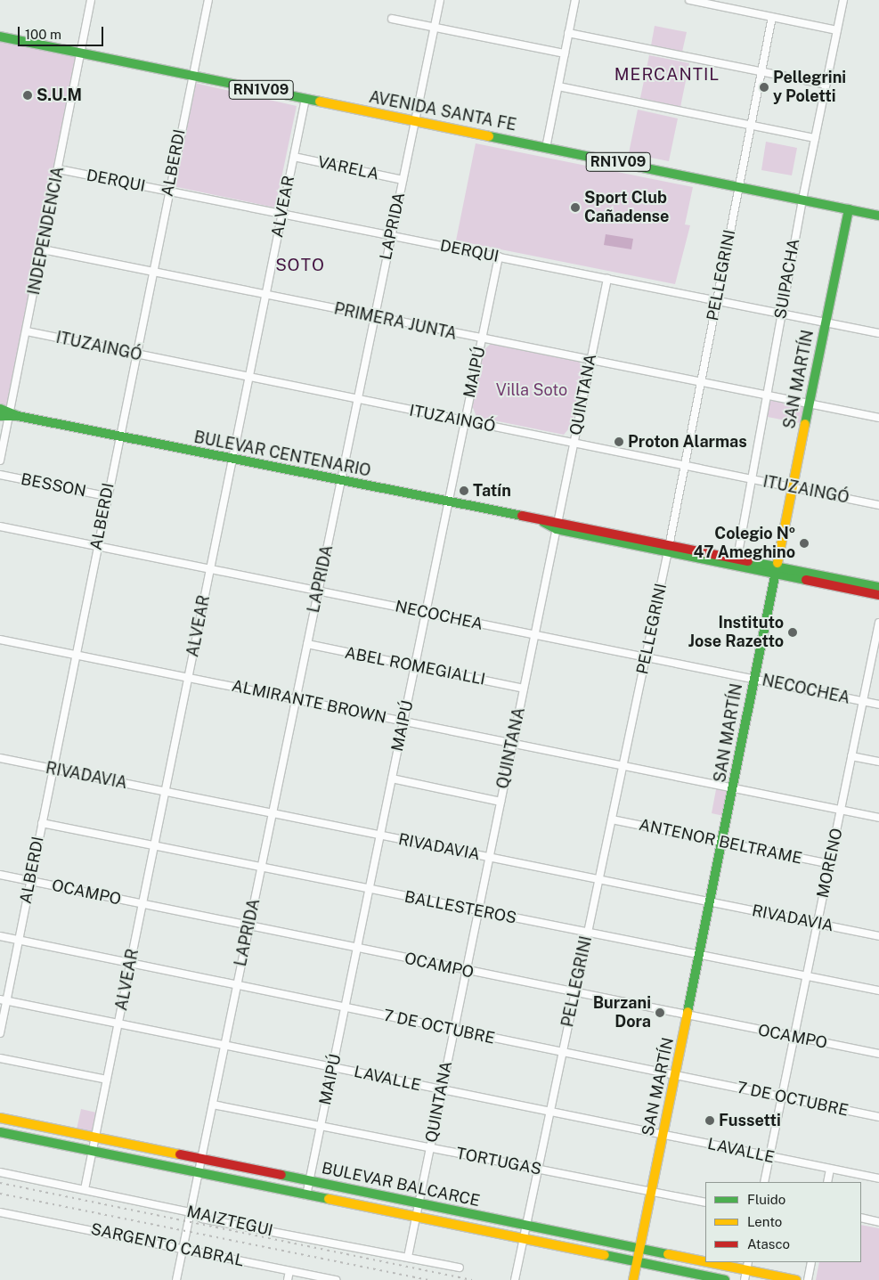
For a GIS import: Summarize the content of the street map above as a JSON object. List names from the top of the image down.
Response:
{
  "streets": {
    "main road": [
      "RN1V09",
      "AVENIDA SANTA FE",
      "SAN MARTÍN",
      "BULEVAR CENTENARIO",
      "BULEVAR BALCARCE"
    ],
    "street": [
      "ALBERDI",
      "VARELA",
      "DERQUI",
      "ALVEAR",
      "LAPRIDA",
      "INDEPENDENCIA",
      "PELLEGRINI",
      "SUIPACHA",
      "PRIMERA JUNTA",
      "ITUZAINGÓ",
      "MAIPÚ",
      "QUINTANA",
      "BESSON",
      "NECOCHEA",
      "ABEL ROMEGIALLI",
      "ALMIRANTE BROWN",
      "RIVADAVIA",
      "ANTENOR BELTRAME",
      "MORENO",
      "OCAMPO",
      "BALLESTEROS",
      "7 DE OCTUBRE",
      "LAVALLE",
      "TORTUGAS",
      "MAIZTEGUI",
      "SARGENTO CABRAL"
    ]
  },
  "crossings": [
    ["AVENIDA SANTA FE", "ALBERDI"],
    ["AVENIDA SANTA FE", "ALVEAR"],
    ["AVENIDA SANTA FE", "LAPRIDA"],
    ["AVENIDA SANTA FE", "INDEPENDENCIA"],
    ["AVENIDA SANTA FE", "PELLEGRINI"],
    ["AVENIDA SANTA FE", "SUIPACHA"],
    ["AVENIDA SANTA FE", "SAN MARTÍN"],
    ["ALBERDI", "DERQUI"],
    ["ALBERDI", "PRIMERA JUNTA"],
    ["ALBERDI", "ITUZAINGÓ"],
    ["ALBERDI", "BULEVAR CENTENARIO"],
    ["ALBERDI", "BESSON"],
    ["ALBERDI", "NECOCHEA"],
    ["ALBERDI", "ALMIRANTE BROWN"],
    ["ALBERDI", "RIVADAVIA"],
    ["ALBERDI", "OCAMPO"],
    ["ALBERDI", "BALLESTEROS"],
    ["ALBERDI", "7 DE OCTUBRE"],
    ["ALBERDI", "LAVALLE"],
    ["VARELA", "ALVEAR"],
    ["VARELA", "LAPRIDA"],
    ["DERQUI", "ALVEAR"],
    ["DERQUI", "LAPRIDA"],
    ["DERQUI", "INDEPENDENCIA"],
    ["DERQUI", "PELLEGRINI"],
    ["DERQUI", "SUIPACHA"],
    ["DERQUI", "MAIPÚ"],
    ["DERQUI", "SAN MARTÍN"],
    ["DERQUI", "QUINTANA"],
    ["ALVEAR", "PRIMERA JUNTA"],
    ["ALVEAR", "ITUZAINGÓ"],
    ["ALVEAR", "BULEVAR CENTENARIO"],
    ["ALVEAR", "NECOCHEA"],
    ["ALVEAR", "ALMIRANTE BROWN"],
    ["ALVEAR", "RIVADAVIA"],
    ["ALVEAR", "OCAMPO"],
    ["ALVEAR", "BALLESTEROS"],
    ["ALVEAR", "7 DE OCTUBRE"],
    ["ALVEAR", "LAVALLE"],
    ["ALVEAR", "BULEVAR BALCARCE"],
    ["ALVEAR", "MAIZTEGUI"],
    ["LAPRIDA", "PRIMERA JUNTA"],
    ["LAPRIDA", "ITUZAINGÓ"],
    ["LAPRIDA", "BULEVAR CENTENARIO"],
    ["LAPRIDA", "NECOCHEA"],
    ["LAPRIDA", "ABEL ROMEGIALLI"],
    ["LAPRIDA", "ALMIRANTE BROWN"],
    ["LAPRIDA", "RIVADAVIA"],
    ["LAPRIDA", "OCAMPO"],
    ["LAPRIDA", "BALLESTEROS"],
    ["LAPRIDA", "7 DE OCTUBRE"],
    ["LAPRIDA", "LAVALLE"],
    ["LAPRIDA", "TORTUGAS"],
    ["LAPRIDA", "BULEVAR BALCARCE"],
    ["LAPRIDA", "MAIZTEGUI"],
    ["INDEPENDENCIA", "PRIMERA JUNTA"],
    ["INDEPENDENCIA", "ITUZAINGÓ"],
    ["INDEPENDENCIA", "BULEVAR CENTENARIO"],
    ["PELLEGRINI", "PRIMERA JUNTA"],
    ["PELLEGRINI", "ITUZAINGÓ"],
    ["PELLEGRINI", "BULEVAR CENTENARIO"],
    ["PELLEGRINI", "NECOCHEA"],
    ["PELLEGRINI", "ALMIRANTE BROWN"],
    ["PELLEGRINI", "RIVADAVIA"],
    ["PELLEGRINI", "ANTENOR BELTRAME"],
    ["PELLEGRINI", "OCAMPO"],
    ["PELLEGRINI", "BALLESTEROS"],
    ["PELLEGRINI", "7 DE OCTUBRE"],
    ["PELLEGRINI", "LAVALLE"],
    ["PELLEGRINI", "TORTUGAS"],
    ["PELLEGRINI", "BULEVAR BALCARCE"],
    ["SUIPACHA", "PRIMERA JUNTA"],
    ["SUIPACHA", "ITUZAINGÓ"],
    ["SUIPACHA", "BULEVAR CENTENARIO"],
    ["PRIMERA JUNTA", "MAIPÚ"],
    ["PRIMERA JUNTA", "SAN MARTÍN"],
    ["PRIMERA JUNTA", "QUINTANA"],
    ["ITUZAINGÓ", "MAIPÚ"],
    ["ITUZAINGÓ", "SAN MARTÍN"],
    ["ITUZAINGÓ", "QUINTANA"],
    ["MAIPÚ", "BULEVAR CENTENARIO"],
    ["MAIPÚ", "NECOCHEA"],
    ["MAIPÚ", "ABEL ROMEGIALLI"],
    ["MAIPÚ", "ALMIRANTE BROWN"],
    ["MAIPÚ", "RIVADAVIA"],
    ["MAIPÚ", "OCAMPO"],
    ["MAIPÚ", "BALLESTEROS"],
    ["MAIPÚ", "7 DE OCTUBRE"],
    ["MAIPÚ", "LAVALLE"],
    ["MAIPÚ", "TORTUGAS"],
    ["MAIPÚ", "BULEVAR BALCARCE"],
    ["SAN MARTÍN", "BULEVAR CENTENARIO"],
    ["SAN MARTÍN", "NECOCHEA"],
    ["SAN MARTÍN", "ALMIRANTE BROWN"],
    ["SAN MARTÍN", "RIVADAVIA"],
    ["SAN MARTÍN", "ANTENOR BELTRAME"],
    ["SAN MARTÍN", "OCAMPO"],
    ["SAN MARTÍN", "BALLESTEROS"],
    ["SAN MARTÍN", "7 DE OCTUBRE"],
    ["SAN MARTÍN", "LAVALLE"],
    ["SAN MARTÍN", "TORTUGAS"],
    ["SAN MARTÍN", "BULEVAR BALCARCE"],
    ["QUINTANA", "BULEVAR CENTENARIO"],
    ["QUINTANA", "NECOCHEA"],
    ["QUINTANA", "ABEL ROMEGIALLI"],
    ["QUINTANA", "ALMIRANTE BROWN"],
    ["QUINTANA", "RIVADAVIA"],
    ["QUINTANA", "OCAMPO"],
    ["QUINTANA", "BALLESTEROS"],
    ["QUINTANA", "7 DE OCTUBRE"],
    ["QUINTANA", "LAVALLE"],
    ["QUINTANA", "TORTUGAS"],
    ["QUINTANA", "BULEVAR BALCARCE"],
    ["QUINTANA", "MAIZTEGUI"],
    ["NECOCHEA", "MORENO"],
    ["ALMIRANTE BROWN", "MORENO"],
    ["RIVADAVIA", "MORENO"],
    ["ANTENOR BELTRAME", "MORENO"],
    ["MORENO", "OCAMPO"],
    ["MORENO", "BALLESTEROS"],
    ["MORENO", "7 DE OCTUBRE"],
    ["MORENO", "LAVALLE"]
  ],
  "districts": ["MERCANTIL", "SOTO"],
  "parks": ["Villa Soto"],
  "places": [
    "Pellegrini y Poletti",
    "S.U.M",
    "Sport Club Cañadense",
    "Proton Alarmas",
    "Tatín",
    "Colegio Nº 47 Ameghino",
    "Instituto Jose Razetto",
    "Burzani Dora",
    "Fussetti"
  ],
  "legend": ["Fluido", "Lento", "Atasco"],
  "scale_bar": "100 m"
}
